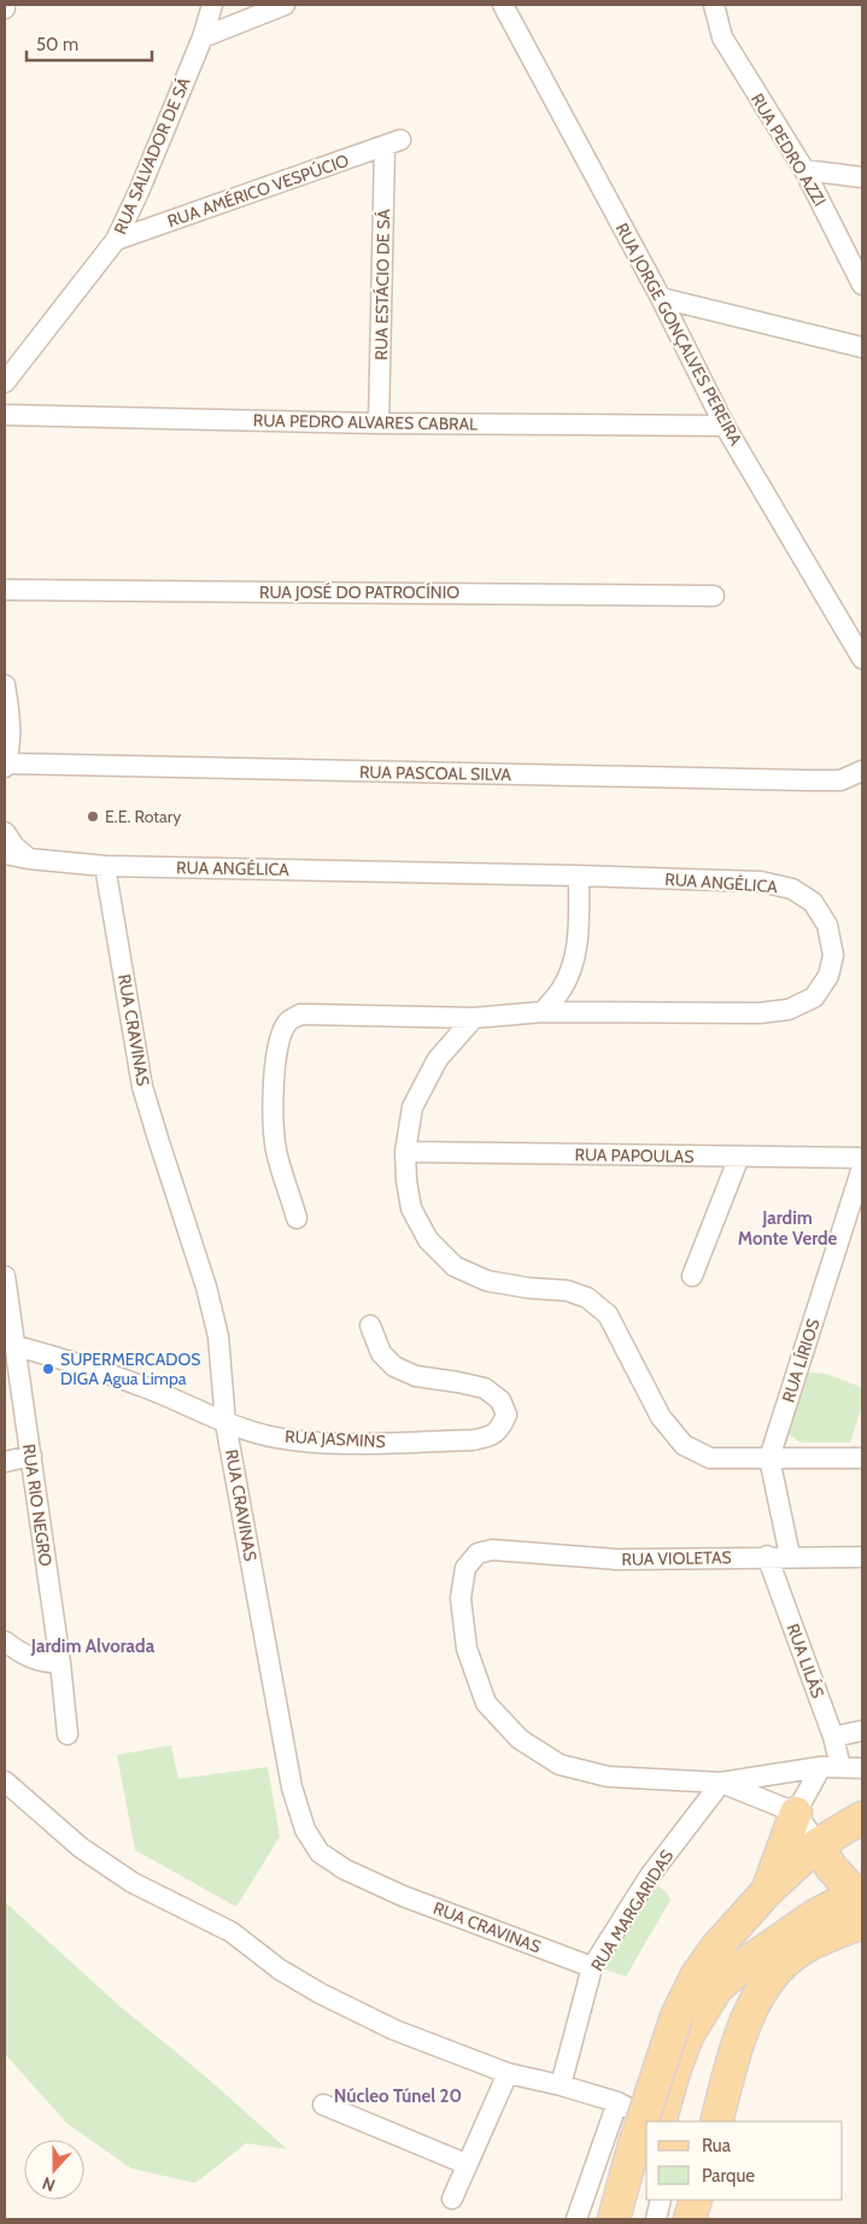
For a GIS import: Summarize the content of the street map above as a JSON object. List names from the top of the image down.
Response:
{
  "streets": {
    "street": [
      "RUA PEDRO AZZI",
      "RUA SALVADOR DE SÁ",
      "RUA AMÉRICO VESPÚCIO",
      "RUA ESTÁCIO DE SÁ",
      "RUA JORGE GONÇALVES PEREIRA",
      "RUA PEDRO ALVARES CABRAL",
      "RUA JOSÉ DO PATROCÍNIO",
      "RUA PASCOAL SILVA",
      "RUA ANGÉLICA",
      "RUA CRAVINAS",
      "RUA PAPOULAS",
      "RUA LÍRIOS",
      "RUA JASMINS",
      "RUA RIO NEGRO",
      "RUA VIOLETAS",
      "RUA LILÁS",
      "RUA MARGARIDAS"
    ]
  },
  "crossings": [
    ["RUA SALVADOR DE SÁ", "RUA AMÉRICO VESPÚCIO"],
    ["RUA AMÉRICO VESPÚCIO", "RUA ESTÁCIO DE SÁ"],
    ["RUA ESTÁCIO DE SÁ", "RUA PEDRO ALVARES CABRAL"],
    ["RUA JORGE GONÇALVES PEREIRA", "RUA PEDRO ALVARES CABRAL"],
    ["RUA ANGÉLICA", "RUA CRAVINAS"],
    ["RUA CRAVINAS", "RUA JASMINS"],
    ["RUA CRAVINAS", "RUA MARGARIDAS"],
    ["RUA LÍRIOS", "RUA VIOLETAS"],
    ["RUA JASMINS", "RUA RIO NEGRO"],
    ["RUA VIOLETAS", "RUA LILÁS"],
    ["RUA VIOLETAS", "RUA MARGARIDAS"]
  ],
  "districts": ["Jardim Monte Verde", "Jardim Alvorada", "Núcleo Túnel 20"],
  "places": ["E.E. Rotary", "SUPERMERCADOS DIGA Agua Limpa"],
  "legend": ["Rua", "Parque"],
  "scale_bar": "50 m",
  "north": "bottom"
}
